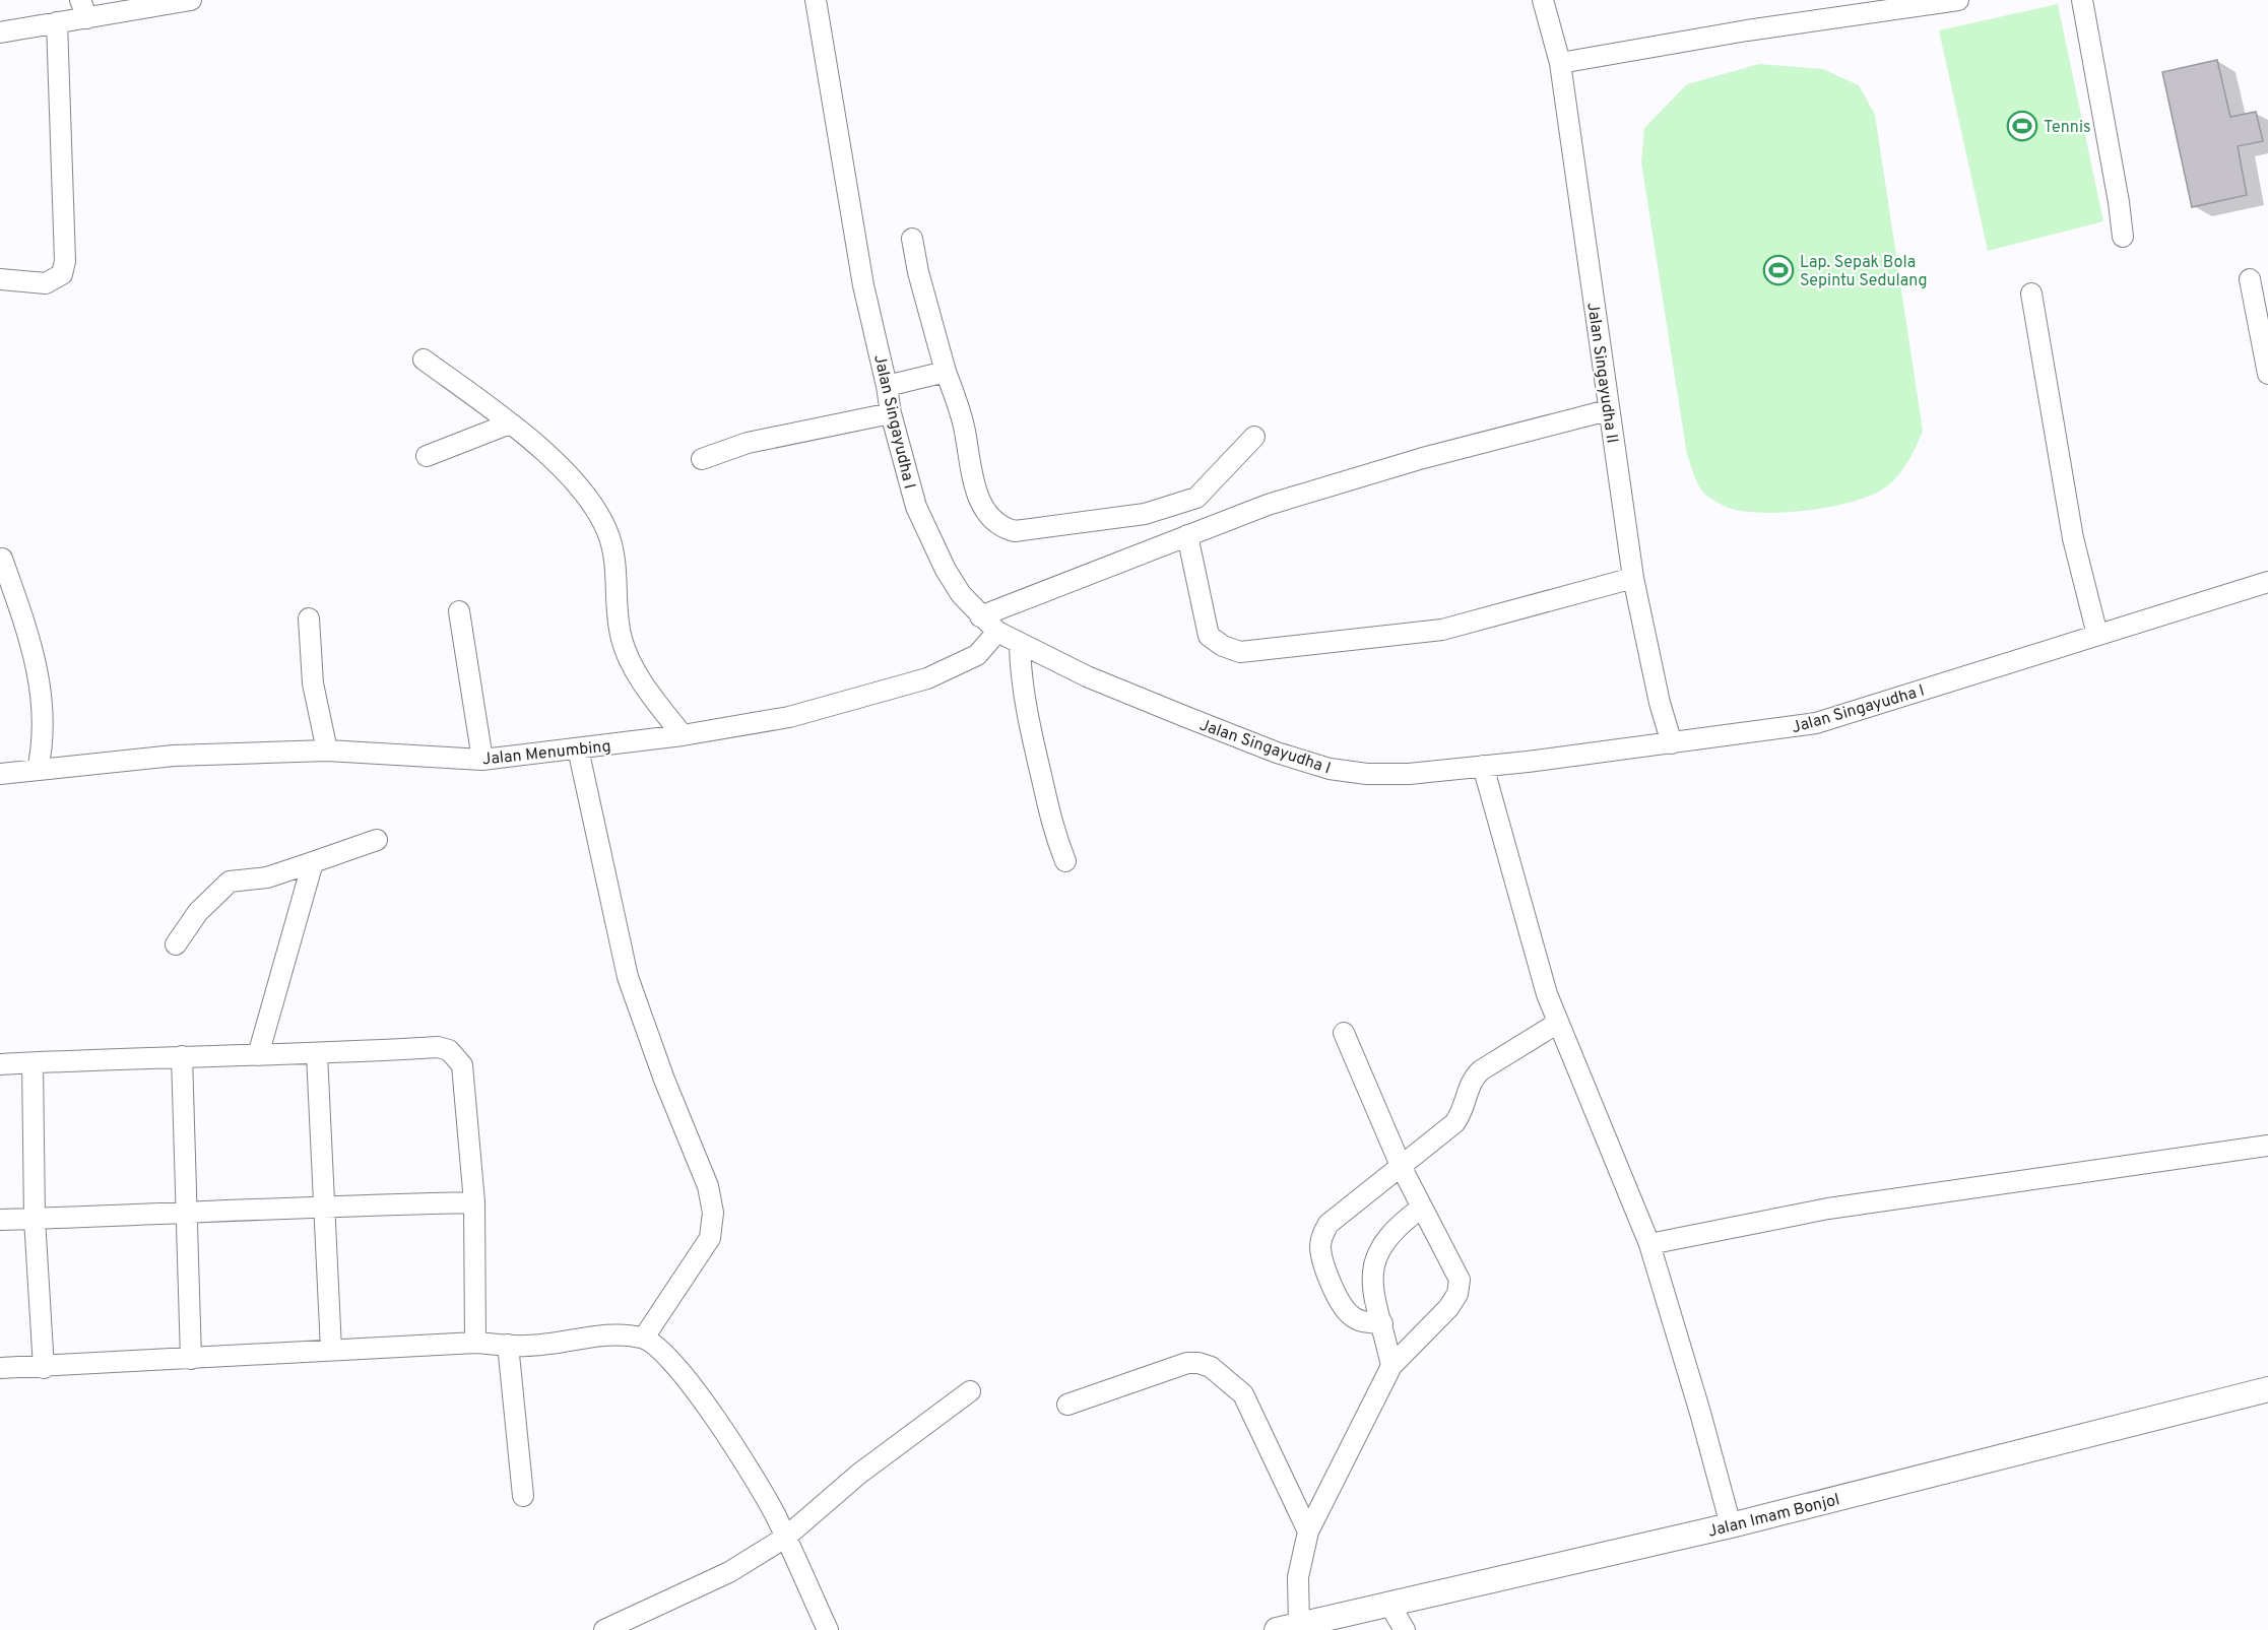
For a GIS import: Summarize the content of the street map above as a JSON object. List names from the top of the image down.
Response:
{
  "streets": {
    "main road": ["Jalan Imam Bonjol"],
    "street": ["Jalan Singayudha II", "Jalan Singayudha I", "Jalan Menumbing"]
  },
  "crossings": [
    ["Jalan Singayudha II", "Jalan Singayudha I"],
    ["Jalan Singayudha I", "Jalan Menumbing"]
  ],
  "places": {
    "sports": ["Tennis", "Lap. Sepak Bola Sepintu Sedulang"]
  }
}
